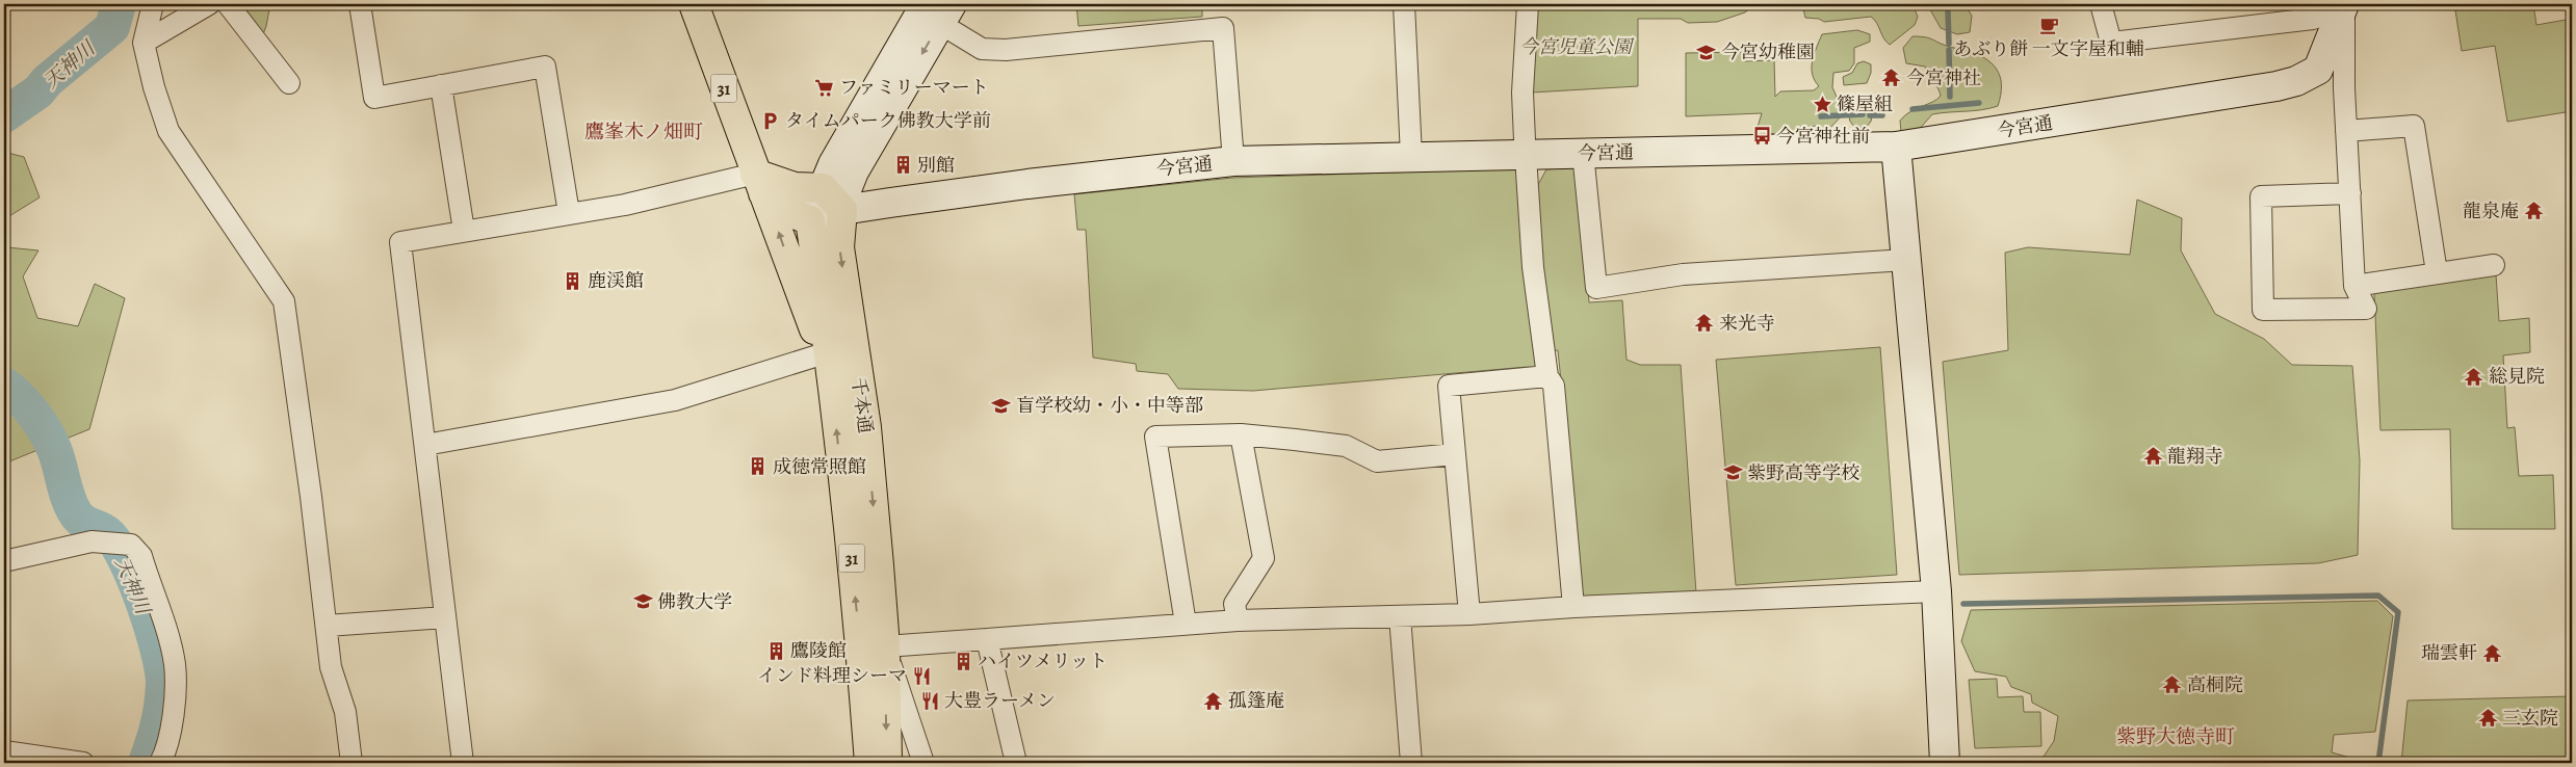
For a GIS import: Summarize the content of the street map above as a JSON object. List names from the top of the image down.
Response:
{
  "streets": {
    "main road": ["31", "千本通"],
    "street": ["今宮通"]
  },
  "crossings": [
    ["31", "千本通"],
    ["今宮通", "千本通"]
  ],
  "districts": ["鷹峯木ノ畑町", "紫野大徳寺町"],
  "water": ["天神川"],
  "parks": ["今宮児童公園"],
  "places": {
    "cafe": ["あぶり餅 一文字屋和輔"],
    "school or university": [
      "今宮幼稚園",
      "盲学校幼・小・中等部",
      "紫野高等学校",
      "佛教大学"
    ],
    "temple": [
      "今宮神社",
      "龍泉庵",
      "来光寺",
      "総見院",
      "龍翔寺",
      "瑞雲軒",
      "高桐院",
      "孤篷庵",
      "三玄院"
    ],
    "supermarket": ["ファミリーマート"],
    "place": ["篠屋組"],
    "parking": ["タイムパーク佛教大学前"],
    "bus stop": ["今宮神社前"],
    "building": [
      "別館",
      "鹿渓館",
      "成徳常照館",
      "鷹陵館",
      "ハイツメリット"
    ],
    "restaurant": ["インド料理シーマ", "大豊ラーメン"]
  }
}
